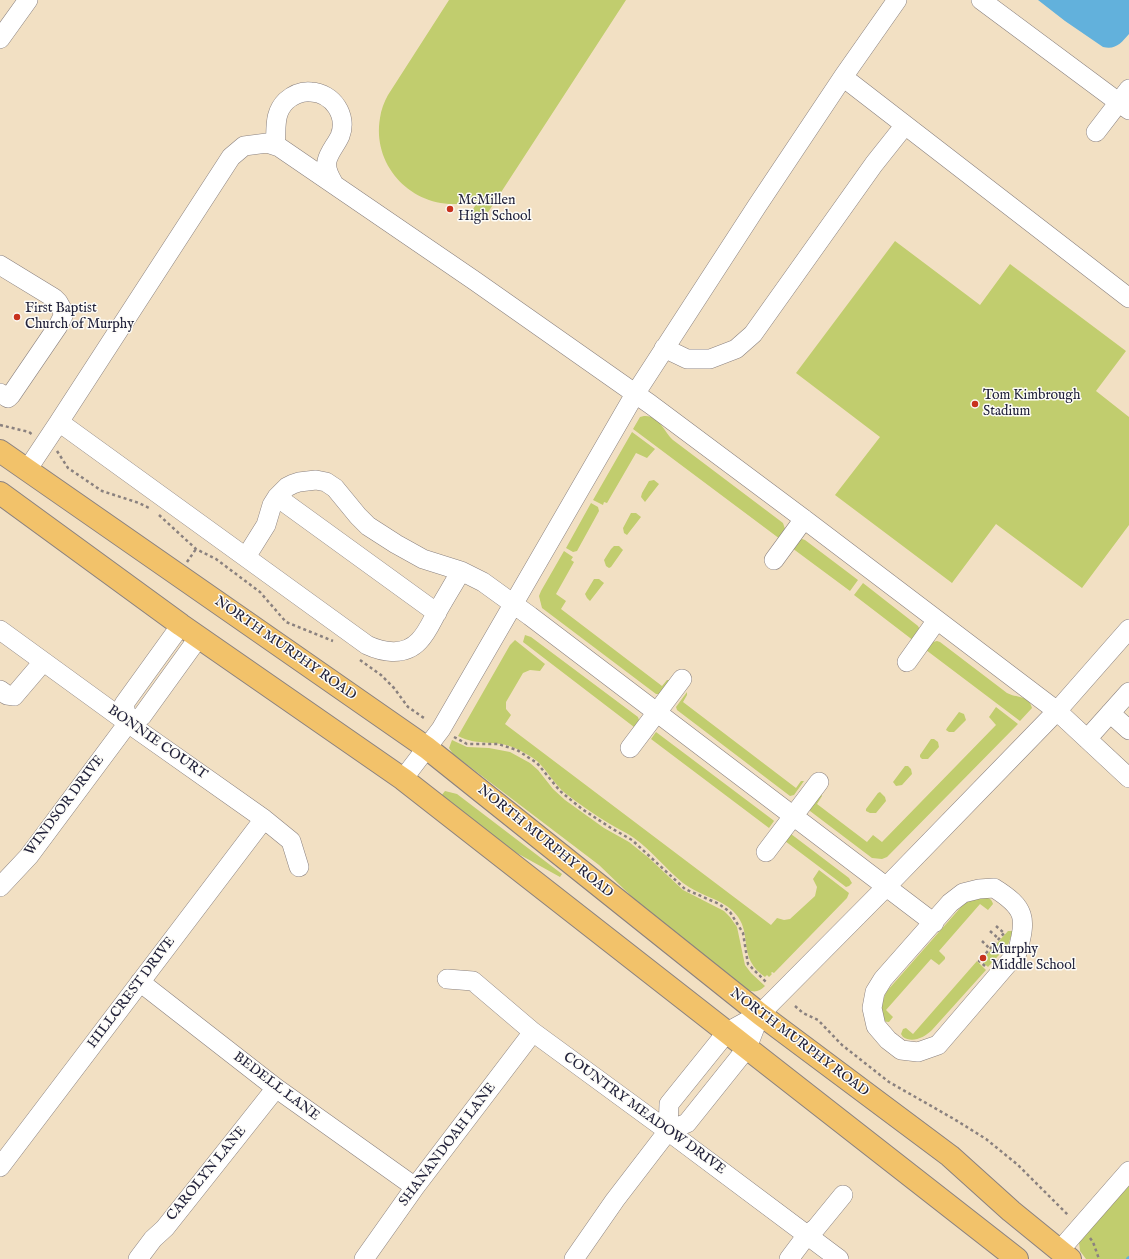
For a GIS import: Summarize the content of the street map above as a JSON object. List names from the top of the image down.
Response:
{
  "streets": {
    "main road": ["NORTH MURPHY ROAD"],
    "street": [
      "BONNIE COURT",
      "WINDSOR DRIVE",
      "HILLCREST DRIVE",
      "BEDELL LANE",
      "COUNTRY MEADOW DRIVE",
      "SHANANDOAH LANE",
      "CAROLYN LANE"
    ]
  },
  "crossings": [
    ["BONNIE COURT", "WINDSOR DRIVE"],
    ["BONNIE COURT", "HILLCREST DRIVE"],
    ["HILLCREST DRIVE", "BEDELL LANE"],
    ["BEDELL LANE", "SHANANDOAH LANE"],
    ["BEDELL LANE", "CAROLYN LANE"],
    ["COUNTRY MEADOW DRIVE", "SHANANDOAH LANE"]
  ],
  "places": [
    "McMillen High School",
    "First Baptist Church of Murphy",
    "Tom Kimbrough Stadium",
    "Murphy Middle School"
  ]
}
